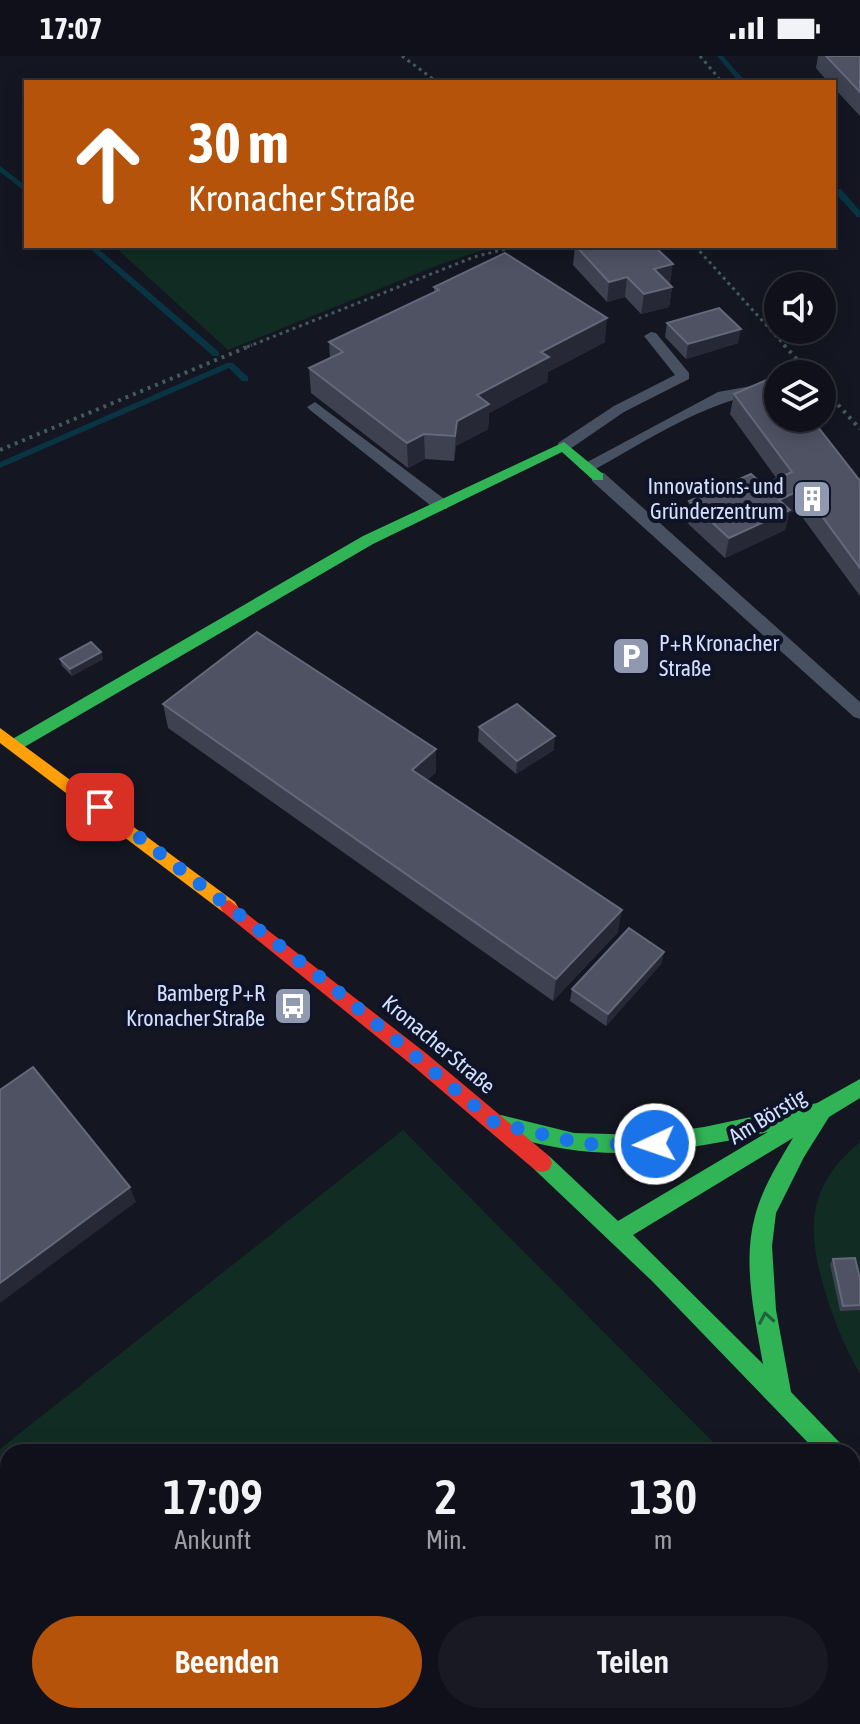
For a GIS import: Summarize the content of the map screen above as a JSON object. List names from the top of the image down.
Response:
{
  "streets": {
    "street": ["Kronacher Straße", "Am Börstig"]
  },
  "crossings": [
    ["Kronacher Straße", "Am Börstig"]
  ],
  "places": {
    "building": ["Innovations- und Gründerzentrum"],
    "parking": ["P+R Kronacher Straße"],
    "bus stop": ["Bamberg P+R Kronacher Straße"]
  },
  "page": {
    "status": "17:07",
    "turn": ["30 m", "Kronacher Straße"],
    "eta": [
      "17:09",
      "Ankunft",
      "2",
      "Min.",
      "130",
      "m"
    ],
    "buttons": ["Beenden", "Teilen"]
  }
}
